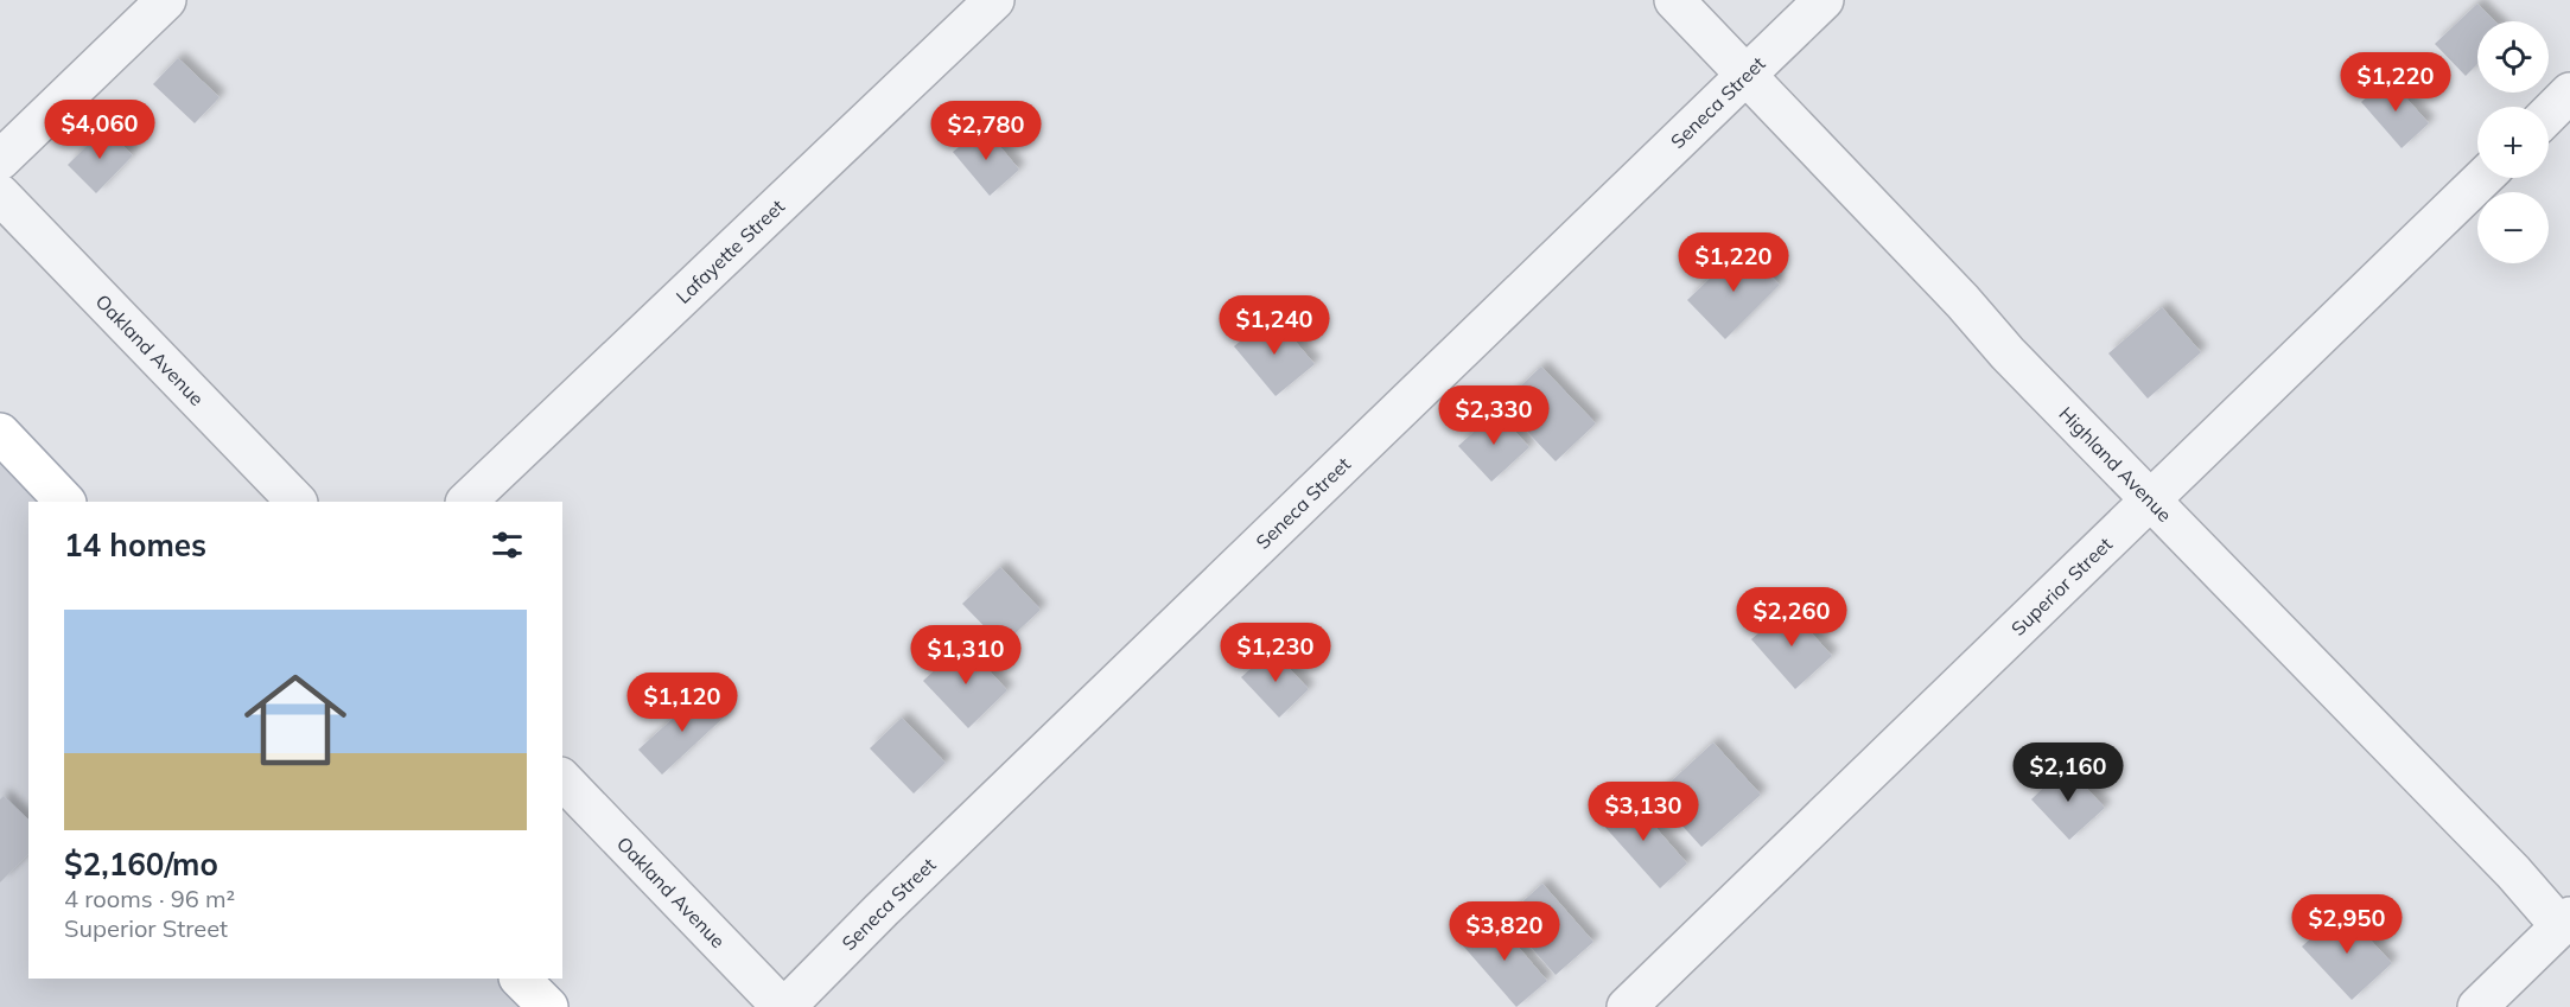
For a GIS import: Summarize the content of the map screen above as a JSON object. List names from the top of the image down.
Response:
{
  "streets": {
    "street": [
      "Seneca Street",
      "Lafayette Street",
      "Oakland Avenue",
      "Highland Avenue",
      "Superior Street"
    ]
  },
  "crossings": [
    ["Seneca Street", "Oakland Avenue"],
    ["Seneca Street", "Highland Avenue"],
    ["Highland Avenue", "Superior Street"]
  ],
  "page": {
    "map_buttons": ["+", "−"],
    "price": [
      "$1,220",
      "$4,060",
      "$2,780",
      "$1,220",
      "$1,240",
      "$2,330",
      "$2,260",
      "$1,230",
      "$1,310",
      "$1,120",
      "$2,160",
      "$3,130",
      "$2,950",
      "$3,820"
    ],
    "heading": "14 homes",
    "list": [
      {
        "name": "$2,160/mo",
        "note": "4 rooms · 96 m² · Superior Street"
      }
    ]
  }
}
